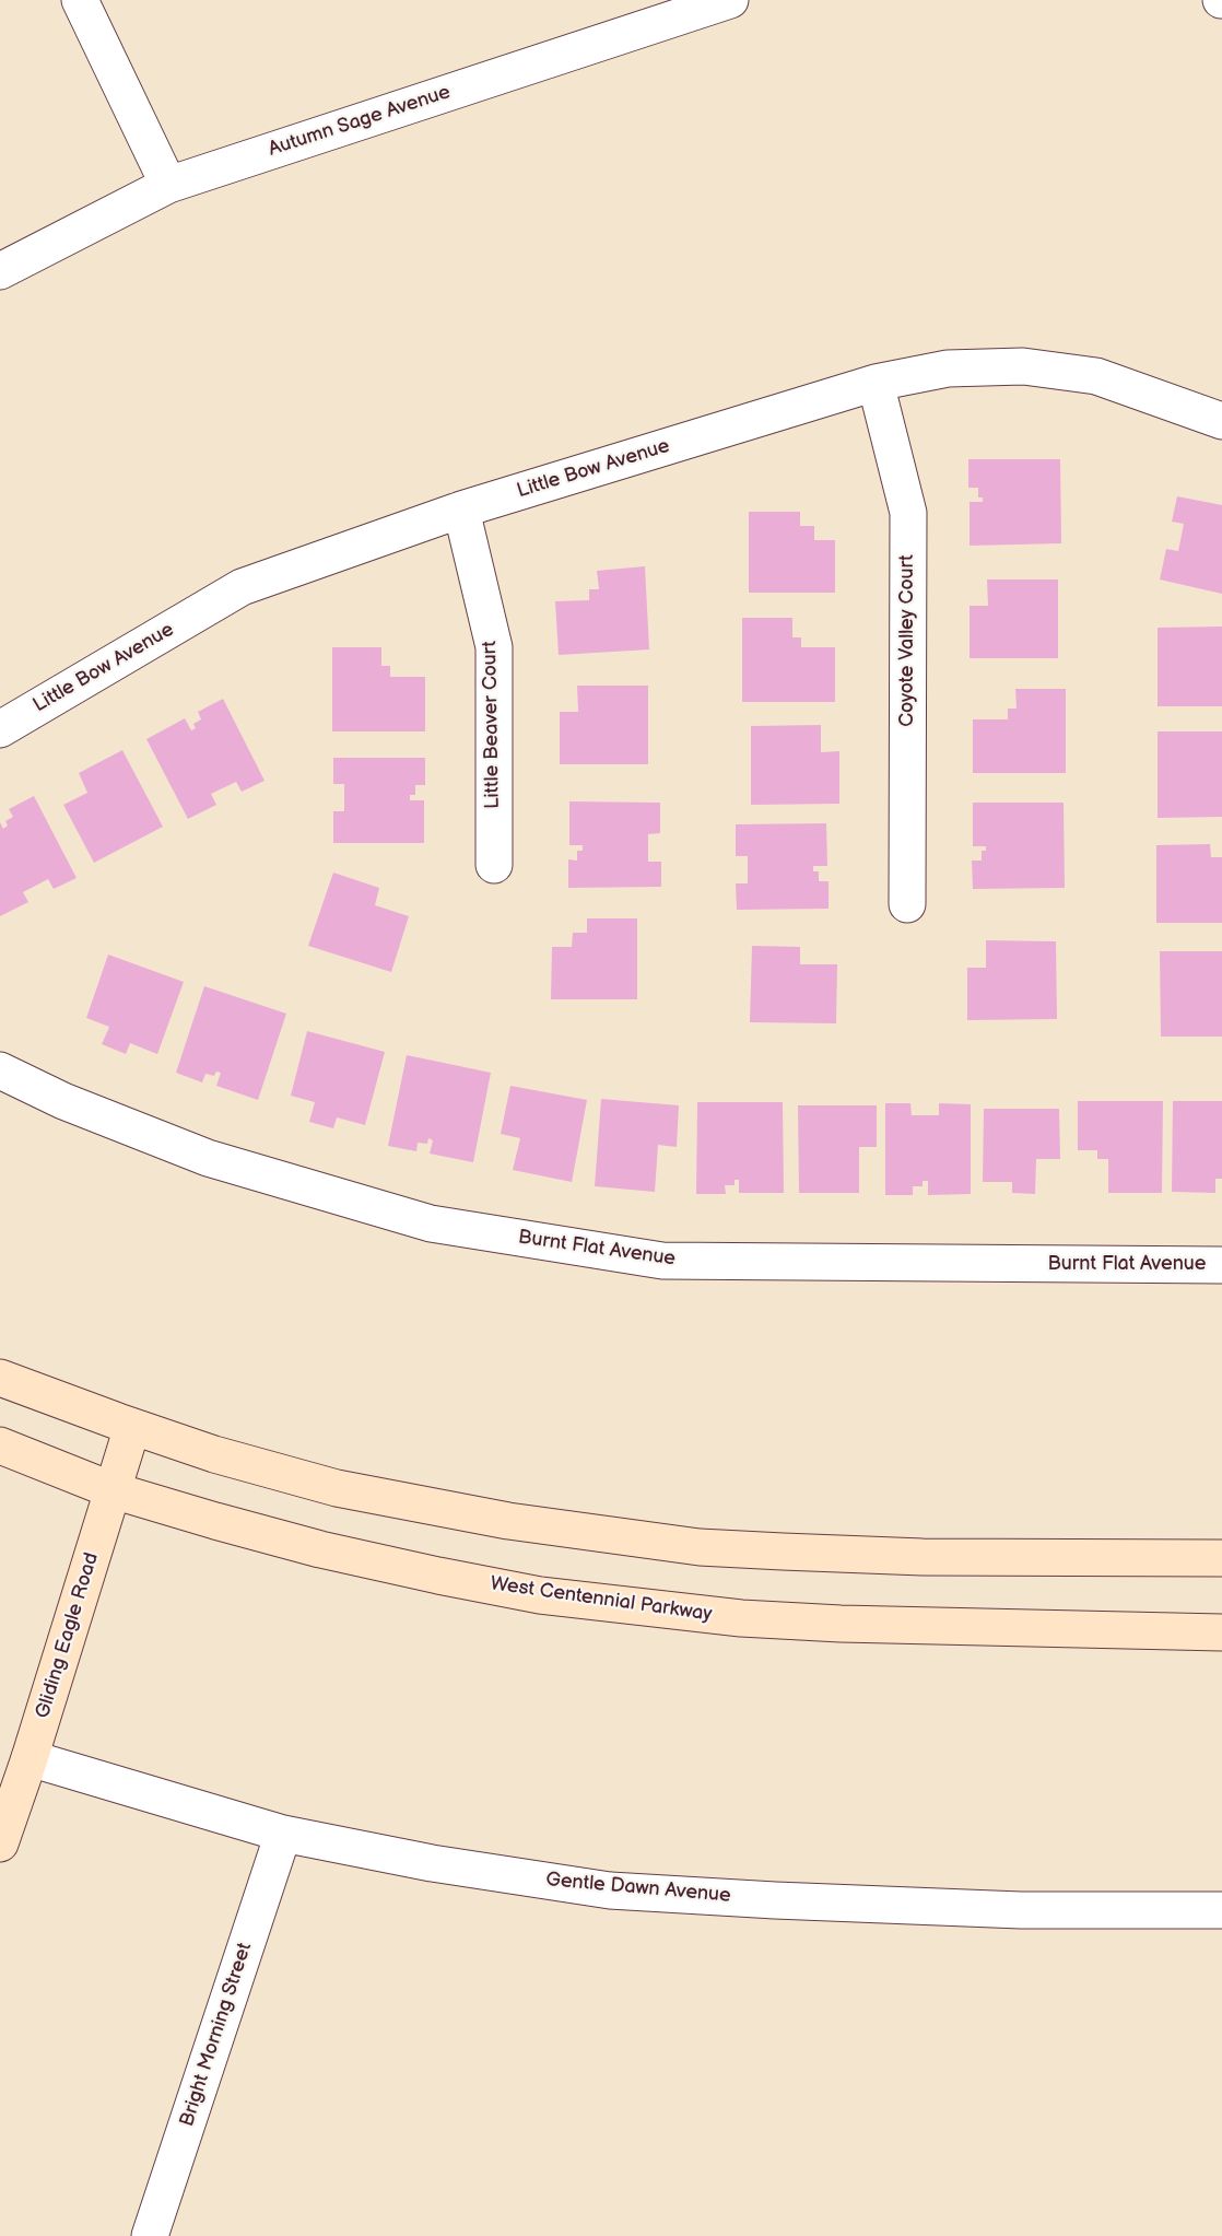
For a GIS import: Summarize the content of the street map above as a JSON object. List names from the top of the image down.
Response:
{
  "streets": {
    "main road": ["West Centennial Parkway", "Gliding Eagle Road"],
    "street": [
      "Autumn Sage Avenue",
      "Little Bow Avenue",
      "Coyote Valley Court",
      "Little Beaver Court",
      "Burnt Flat Avenue",
      "Gentle Dawn Avenue",
      "Bright Morning Street"
    ]
  },
  "crossings": [
    ["Little Bow Avenue", "Coyote Valley Court"],
    ["Little Bow Avenue", "Little Beaver Court"],
    ["West Centennial Parkway", "Gliding Eagle Road"],
    ["Gliding Eagle Road", "Gentle Dawn Avenue"],
    ["Gentle Dawn Avenue", "Bright Morning Street"]
  ]
}
